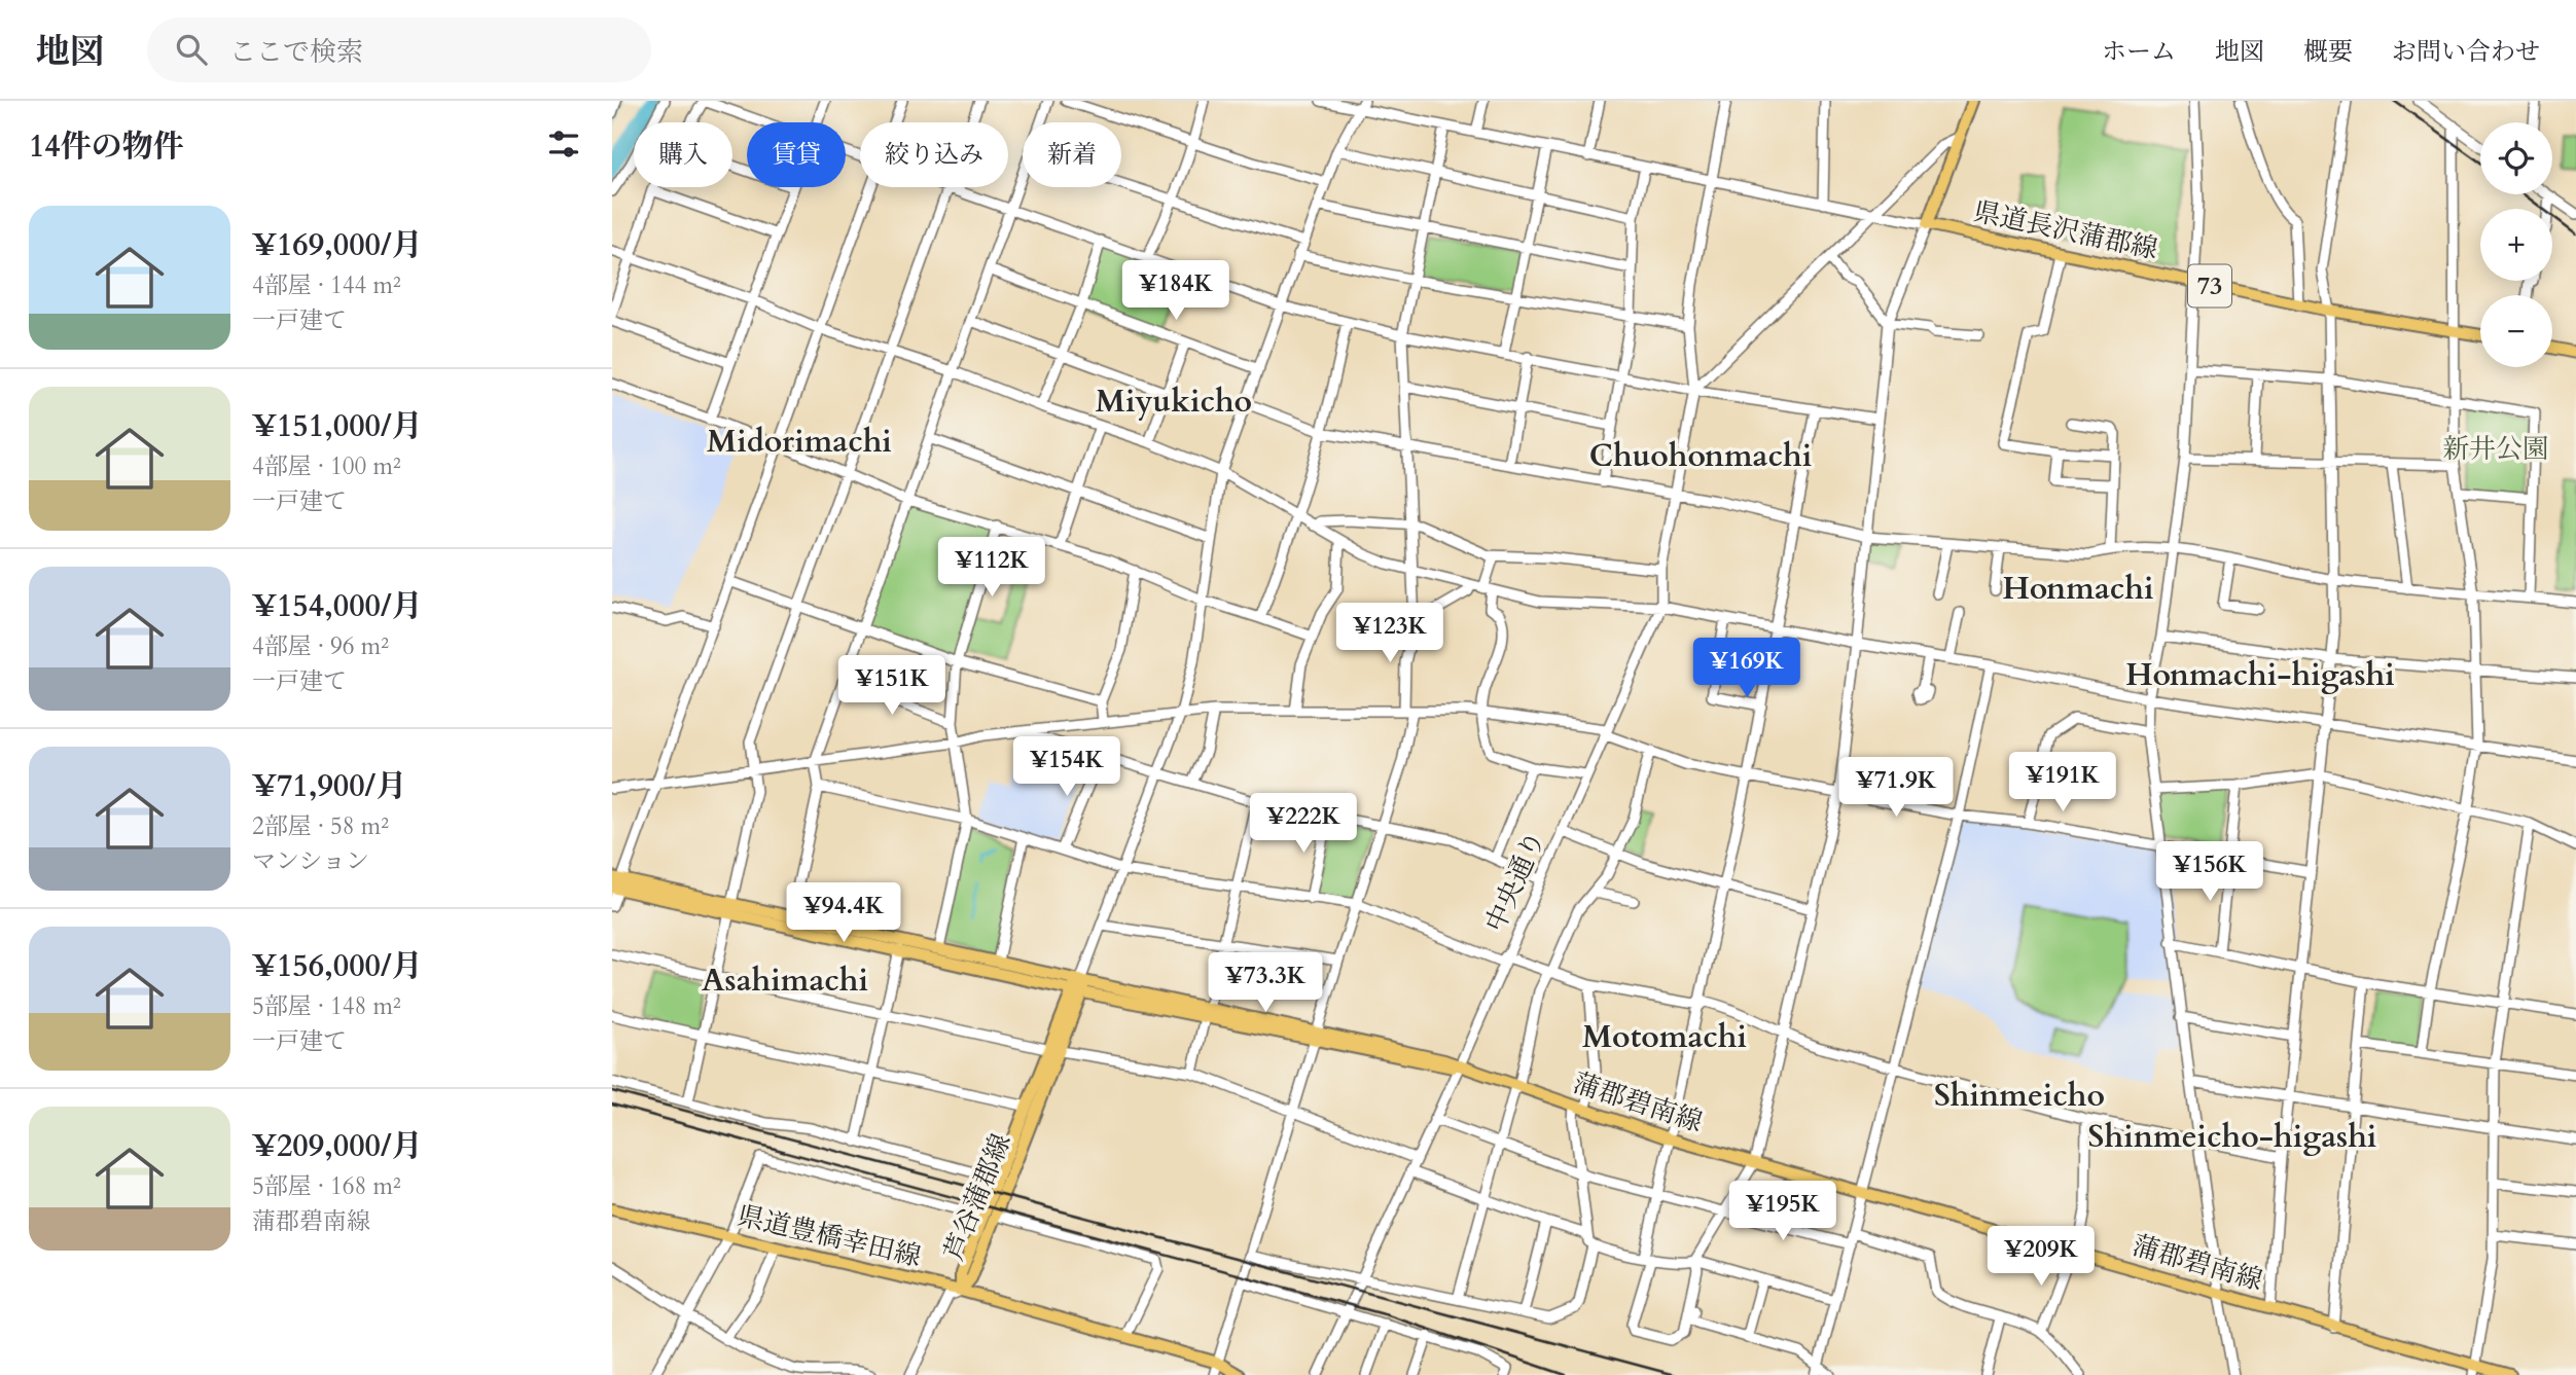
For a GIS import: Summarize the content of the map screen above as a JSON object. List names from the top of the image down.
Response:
{
  "streets": {
    "main road": [
      "県道長沢蒲郡線",
      "73",
      "蒲郡碧南線",
      "芦谷蒲郡線",
      "県道豊橋幸田線"
    ],
    "street": ["中央通り"]
  },
  "crossings": [
    ["中央通り", "蒲郡碧南線"],
    ["蒲郡碧南線", "芦谷蒲郡線"],
    ["芦谷蒲郡線", "県道豊橋幸田線"]
  ],
  "districts": [
    "Miyukicho",
    "Midorimachi",
    "Chuohonmachi",
    "Honmachi",
    "Honmachi-higashi",
    "Asahimachi",
    "Motomachi",
    "Shinmeicho",
    "Shinmeicho-higashi"
  ],
  "parks": ["新井公園"],
  "page": {
    "header": "地図",
    "search": "ここで検索",
    "nav": [
      "ホーム",
      "地図",
      "概要",
      "お問い合わせ"
    ],
    "heading": "14件の物件",
    "map_buttons": ["+", "−"],
    "chip": [
      "購入",
      "賃貸",
      "絞り込み",
      "新着"
    ],
    "list": [
      {
        "name": "¥169,000/月",
        "note": "4部屋 · 144 m² · 一戸建て"
      },
      {
        "name": "¥151,000/月",
        "note": "4部屋 · 100 m² · 一戸建て"
      },
      {
        "name": "¥154,000/月",
        "note": "4部屋 · 96 m² · 一戸建て"
      },
      {
        "name": "¥71,900/月",
        "note": "2部屋 · 58 m² · マンション"
      },
      {
        "name": "¥156,000/月",
        "note": "5部屋 · 148 m² · 一戸建て"
      },
      {
        "name": "¥209,000/月",
        "note": "5部屋 · 168 m² · 蒲郡碧南線"
      }
    ],
    "price": [
      "¥184K",
      "¥112K",
      "¥123K",
      "¥169K",
      "¥151K",
      "¥154K",
      "¥191K",
      "¥71.9K",
      "¥222K",
      "¥156K",
      "¥94.4K",
      "¥73.3K",
      "¥195K",
      "¥209K"
    ]
  }
}
